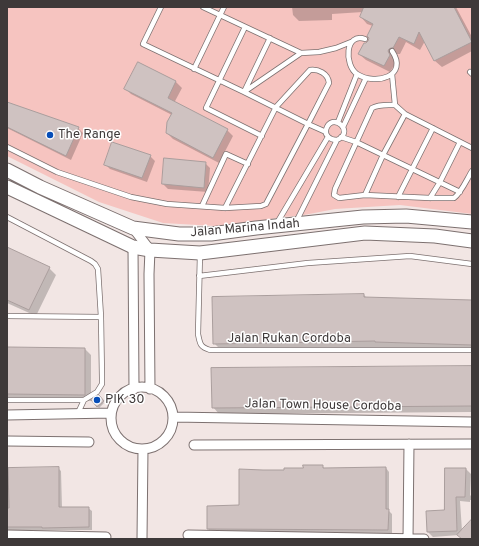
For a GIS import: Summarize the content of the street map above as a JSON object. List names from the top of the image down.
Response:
{
  "streets": {
    "main road": ["Jalan Marina Indah"],
    "street": ["Jalan Town House Cordoba"],
    "lane": ["Jalan Rukan Cordoba"]
  },
  "crossings": [
    ["Jalan Marina Indah", "Jalan Rukan Cordoba"]
  ],
  "places": ["The Range", "PIK 30"]
}
